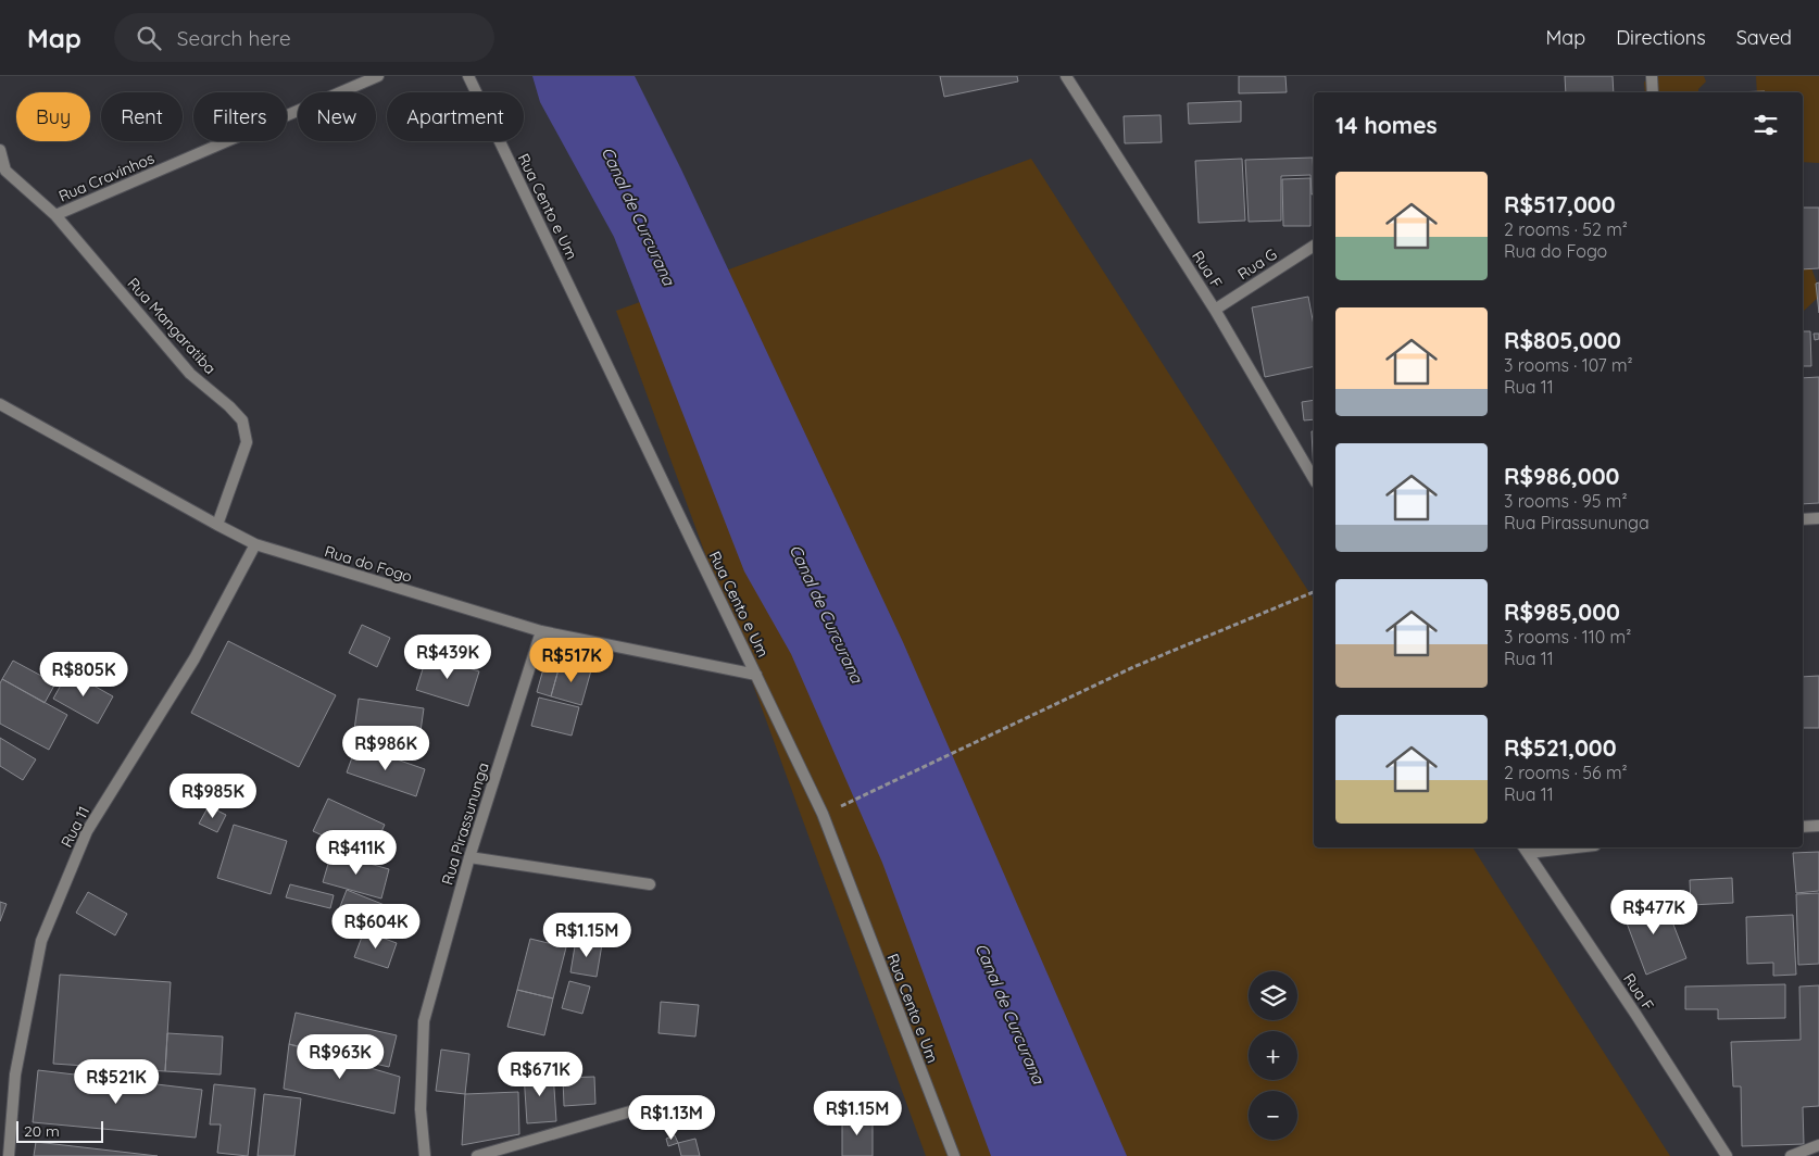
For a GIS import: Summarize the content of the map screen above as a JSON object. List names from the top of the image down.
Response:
{
  "streets": {
    "street": [
      "Rua Cravinhos",
      "Rua Cento e Um",
      "Rua G",
      "Rua F",
      "Rua Mangaratiba",
      "Rua do Fogo",
      "Rua Pirassununga",
      "Rua 11"
    ]
  },
  "crossings": [
    ["Rua Cravinhos", "Rua Mangaratiba"],
    ["Rua Cento e Um", "Rua do Fogo"],
    ["Rua G", "Rua F"],
    ["Rua Mangaratiba", "Rua do Fogo"],
    ["Rua do Fogo", "Rua Pirassununga"],
    ["Rua do Fogo", "Rua 11"]
  ],
  "water": ["Canal de Curcurana"],
  "scale_bar": "20 m",
  "page": {
    "header": "Map",
    "search": "Search here",
    "nav": ["Map", "Directions", "Saved"],
    "chip": [
      "Buy",
      "Rent",
      "Filters",
      "New",
      "Apartment"
    ],
    "heading": "14 homes",
    "list": [
      {
        "name": "R$517,000",
        "note": "2 rooms · 52 m² · Rua do Fogo"
      },
      {
        "name": "R$805,000",
        "note": "3 rooms · 107 m² · Rua 11"
      },
      {
        "name": "R$986,000",
        "note": "3 rooms · 95 m² · Rua Pirassununga"
      },
      {
        "name": "R$985,000",
        "note": "3 rooms · 110 m² · Rua 11"
      },
      {
        "name": "R$521,000",
        "note": "2 rooms · 56 m² · Rua 11"
      }
    ],
    "price": [
      "R$439K",
      "R$517K",
      "R$805K",
      "R$986K",
      "R$985K",
      "R$411K",
      "R$477K",
      "R$604K",
      "R$1.15M",
      "R$963K",
      "R$671K",
      "R$521K",
      "R$1.15M",
      "R$1.13M"
    ],
    "map_buttons": ["+", "−"],
    "scale": "20 m"
  }
}
